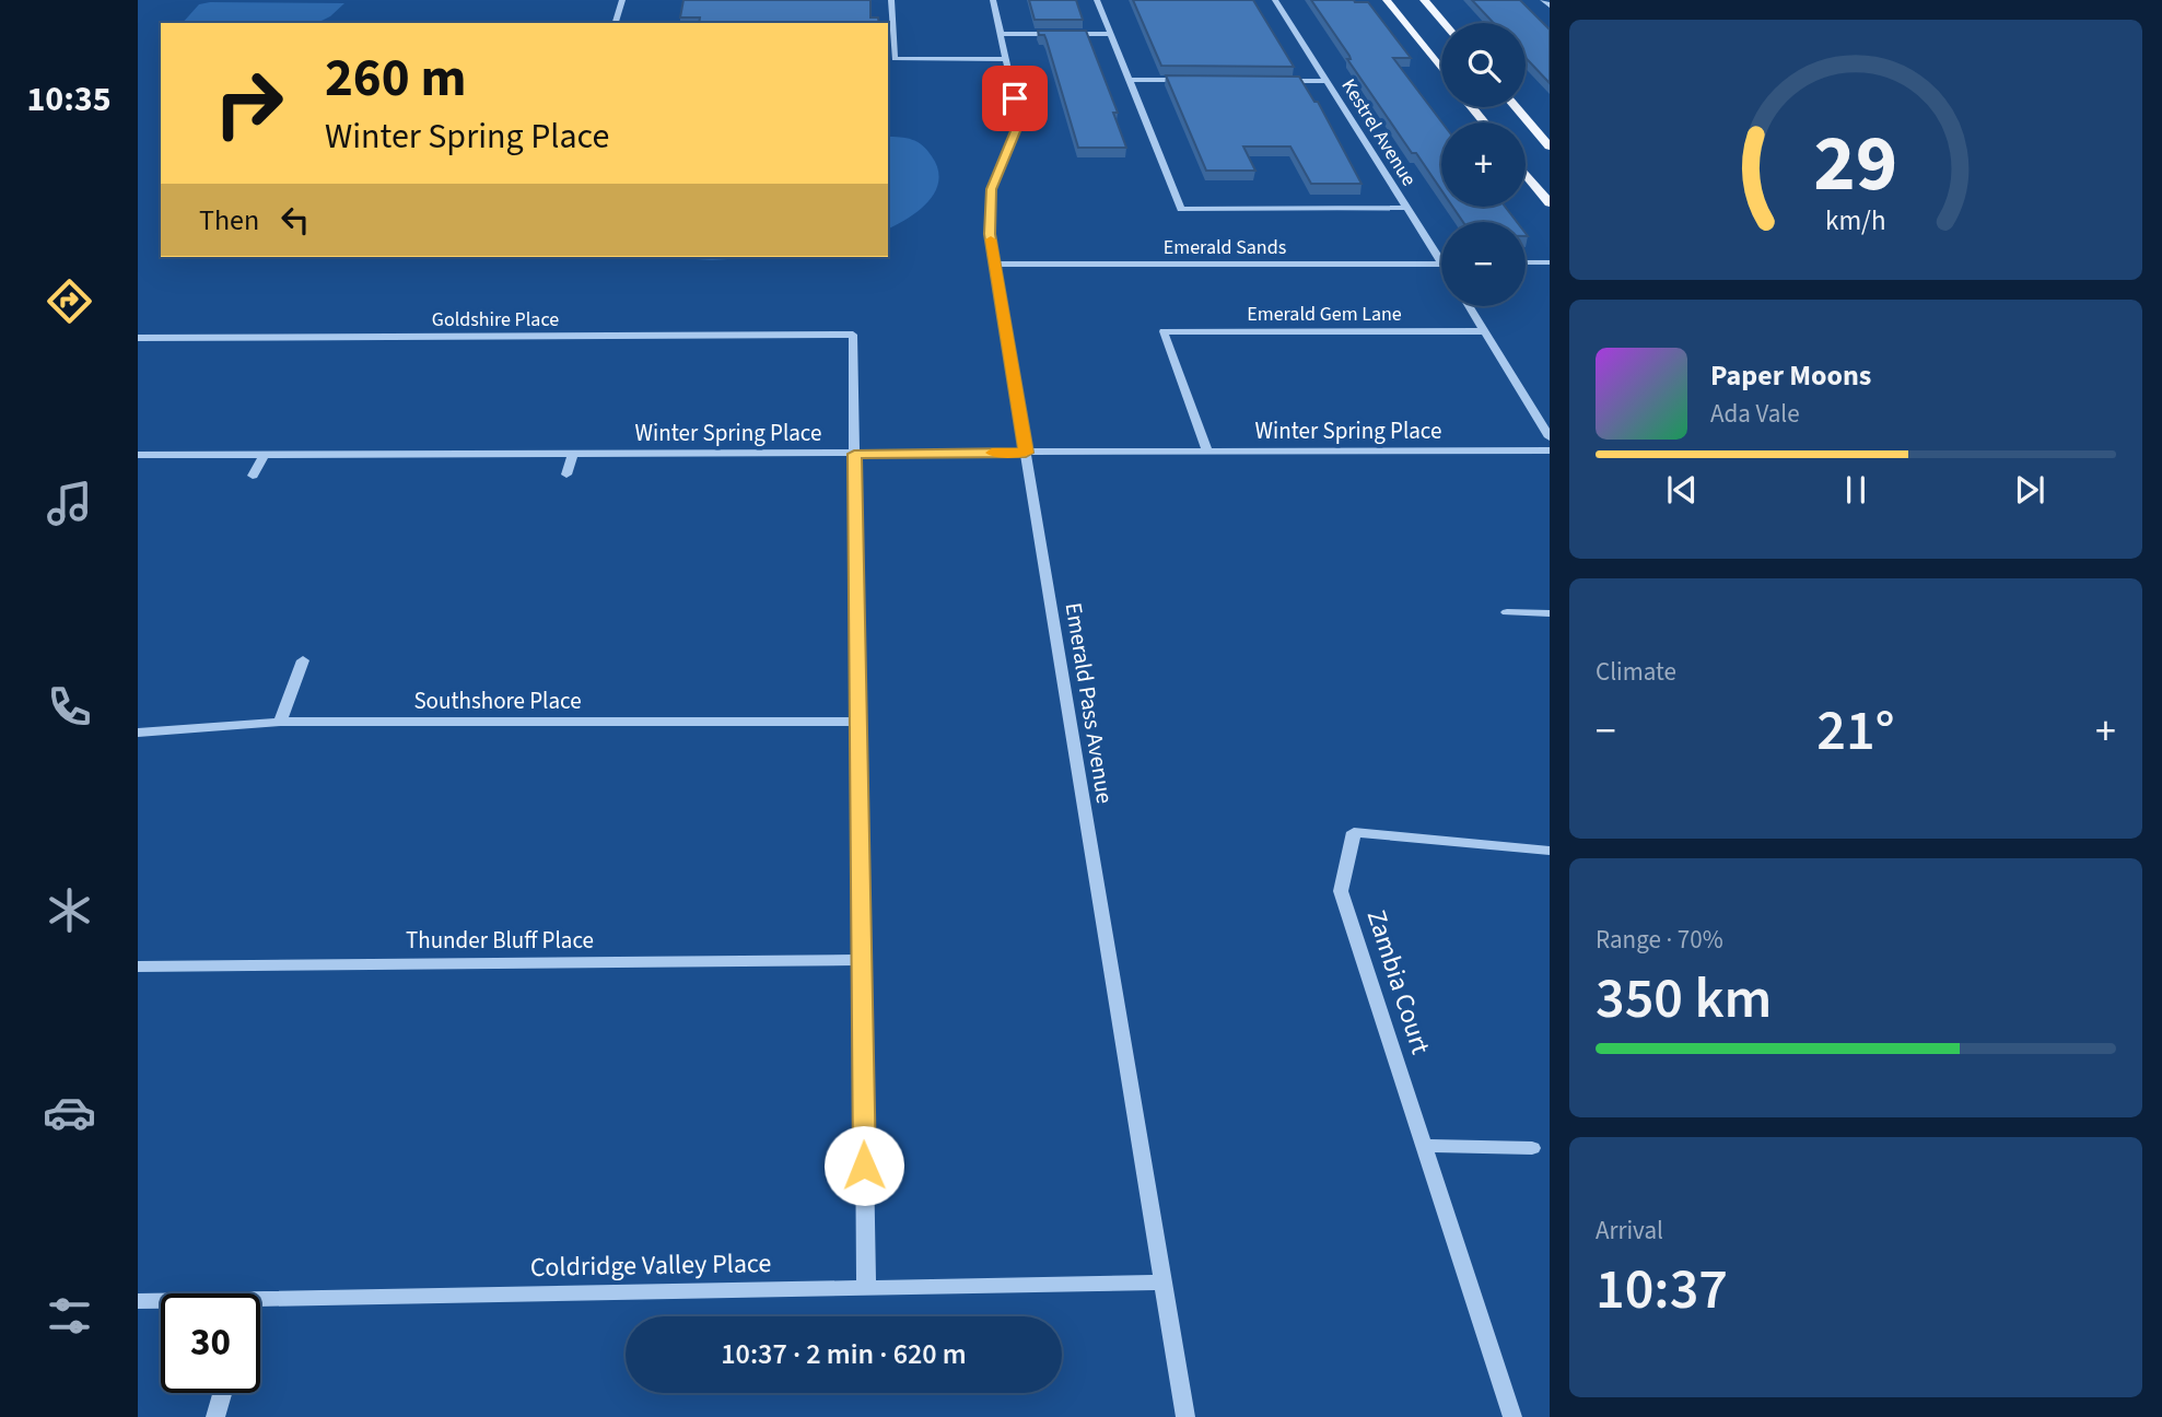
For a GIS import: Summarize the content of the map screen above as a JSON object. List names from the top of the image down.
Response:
{
  "streets": {
    "street": [
      "Kestrel Avenue",
      "Emerald Sands",
      "Emerald Gem Lane",
      "Goldshire Place",
      "Winter Spring Place",
      "Southshore Place",
      "Emerald Pass Avenue",
      "Thunder Bluff Place",
      "Zambia Court",
      "Coldridge Valley Place"
    ]
  },
  "crossings": [
    ["Emerald Sands", "Emerald Pass Avenue"],
    ["Emerald Gem Lane", "Winter Spring Place"],
    ["Goldshire Place", "Winter Spring Place"],
    ["Winter Spring Place", "Emerald Pass Avenue"],
    ["Emerald Pass Avenue", "Coldridge Valley Place"]
  ],
  "page": {
    "tabs": "10:35",
    "map_buttons": ["+", "−"],
    "turn": ["260 m", "Winter Spring Place"],
    "then": "Then",
    "song": ["Paper Moons", "Ada Vale"],
    "tile": [
      "Climate",
      ["Range · 70%", "350 km"],
      ["Arrival", "10:37"]
    ],
    "heat": ["−", "21°", "+"],
    "limit": "30",
    "trip": "10:37 · 2 min · 620 m",
    "gauge": ["29", "km/h"]
  }
}
